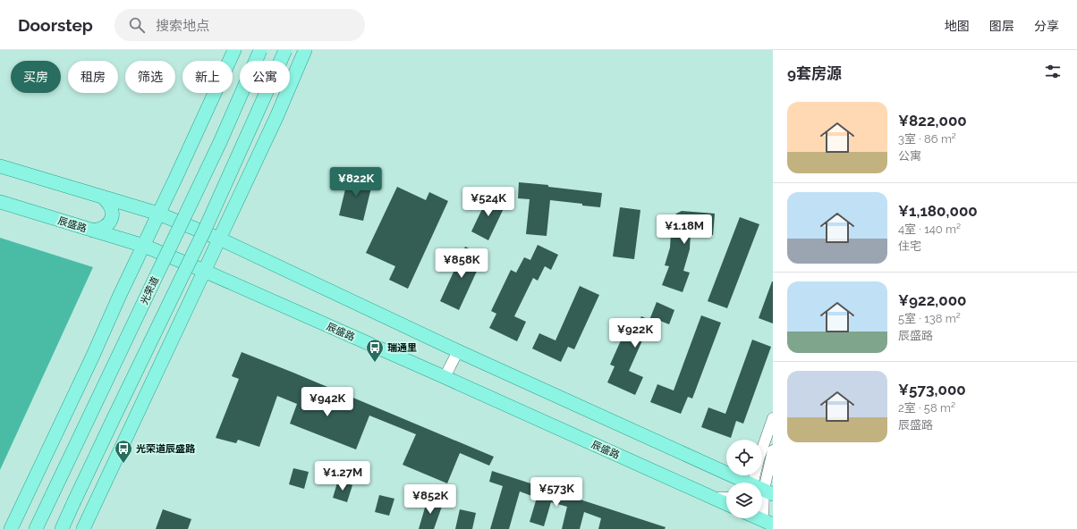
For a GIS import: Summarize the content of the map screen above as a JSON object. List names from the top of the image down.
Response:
{
  "streets": {
    "main road": ["辰盛路", "光荣道"]
  },
  "places": {
    "bus stop": ["瑞通里", "光荣道辰盛路"]
  },
  "page": {
    "header": "Doorstep",
    "search": "搜索地点",
    "nav": ["地图", "图层", "分享"],
    "heading": "9套房源",
    "chip": [
      "买房",
      "租房",
      "筛选",
      "新上",
      "公寓"
    ],
    "list": [
      {
        "name": "¥822,000",
        "note": "3室 · 86 m² · 公寓"
      },
      {
        "name": "¥1,180,000",
        "note": "4室 · 140 m² · 住宅"
      },
      {
        "name": "¥922,000",
        "note": "5室 · 138 m² · 辰盛路"
      },
      {
        "name": "¥573,000",
        "note": "2室 · 58 m² · 辰盛路"
      }
    ],
    "price": [
      "¥822K",
      "¥524K",
      "¥1.18M",
      "¥858K",
      "¥922K",
      "¥942K",
      "¥1.27M",
      "¥573K",
      "¥852K"
    ]
  }
}
